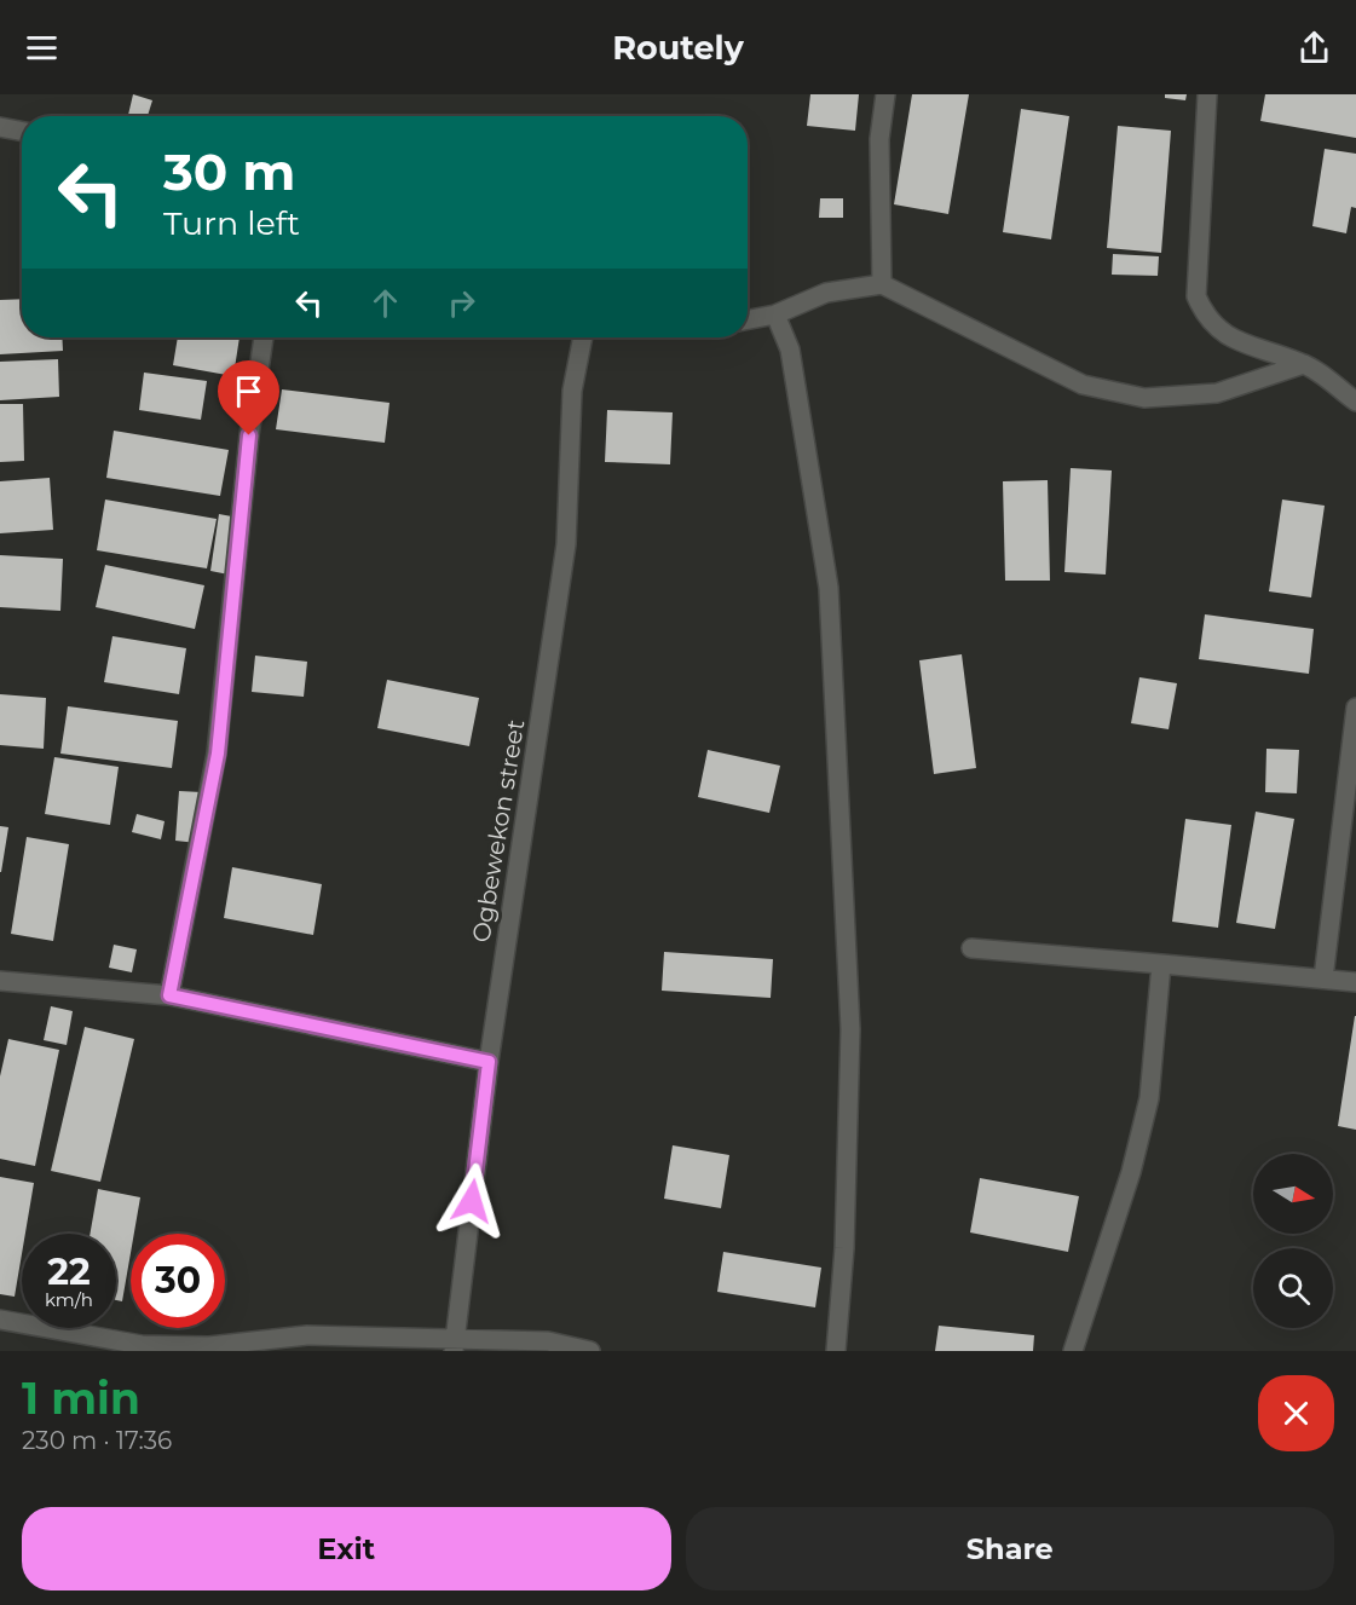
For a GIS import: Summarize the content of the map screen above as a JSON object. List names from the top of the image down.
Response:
{
  "streets": {
    "street": ["Ogbewekon street"]
  },
  "north": "right",
  "page": {
    "header": "Routely",
    "turn": ["30 m", "Turn left"],
    "speed": "22 km/h",
    "limit": "30",
    "heading": ["1 min", "230 m · 17:36"],
    "buttons": ["Exit", "Share"]
  }
}
